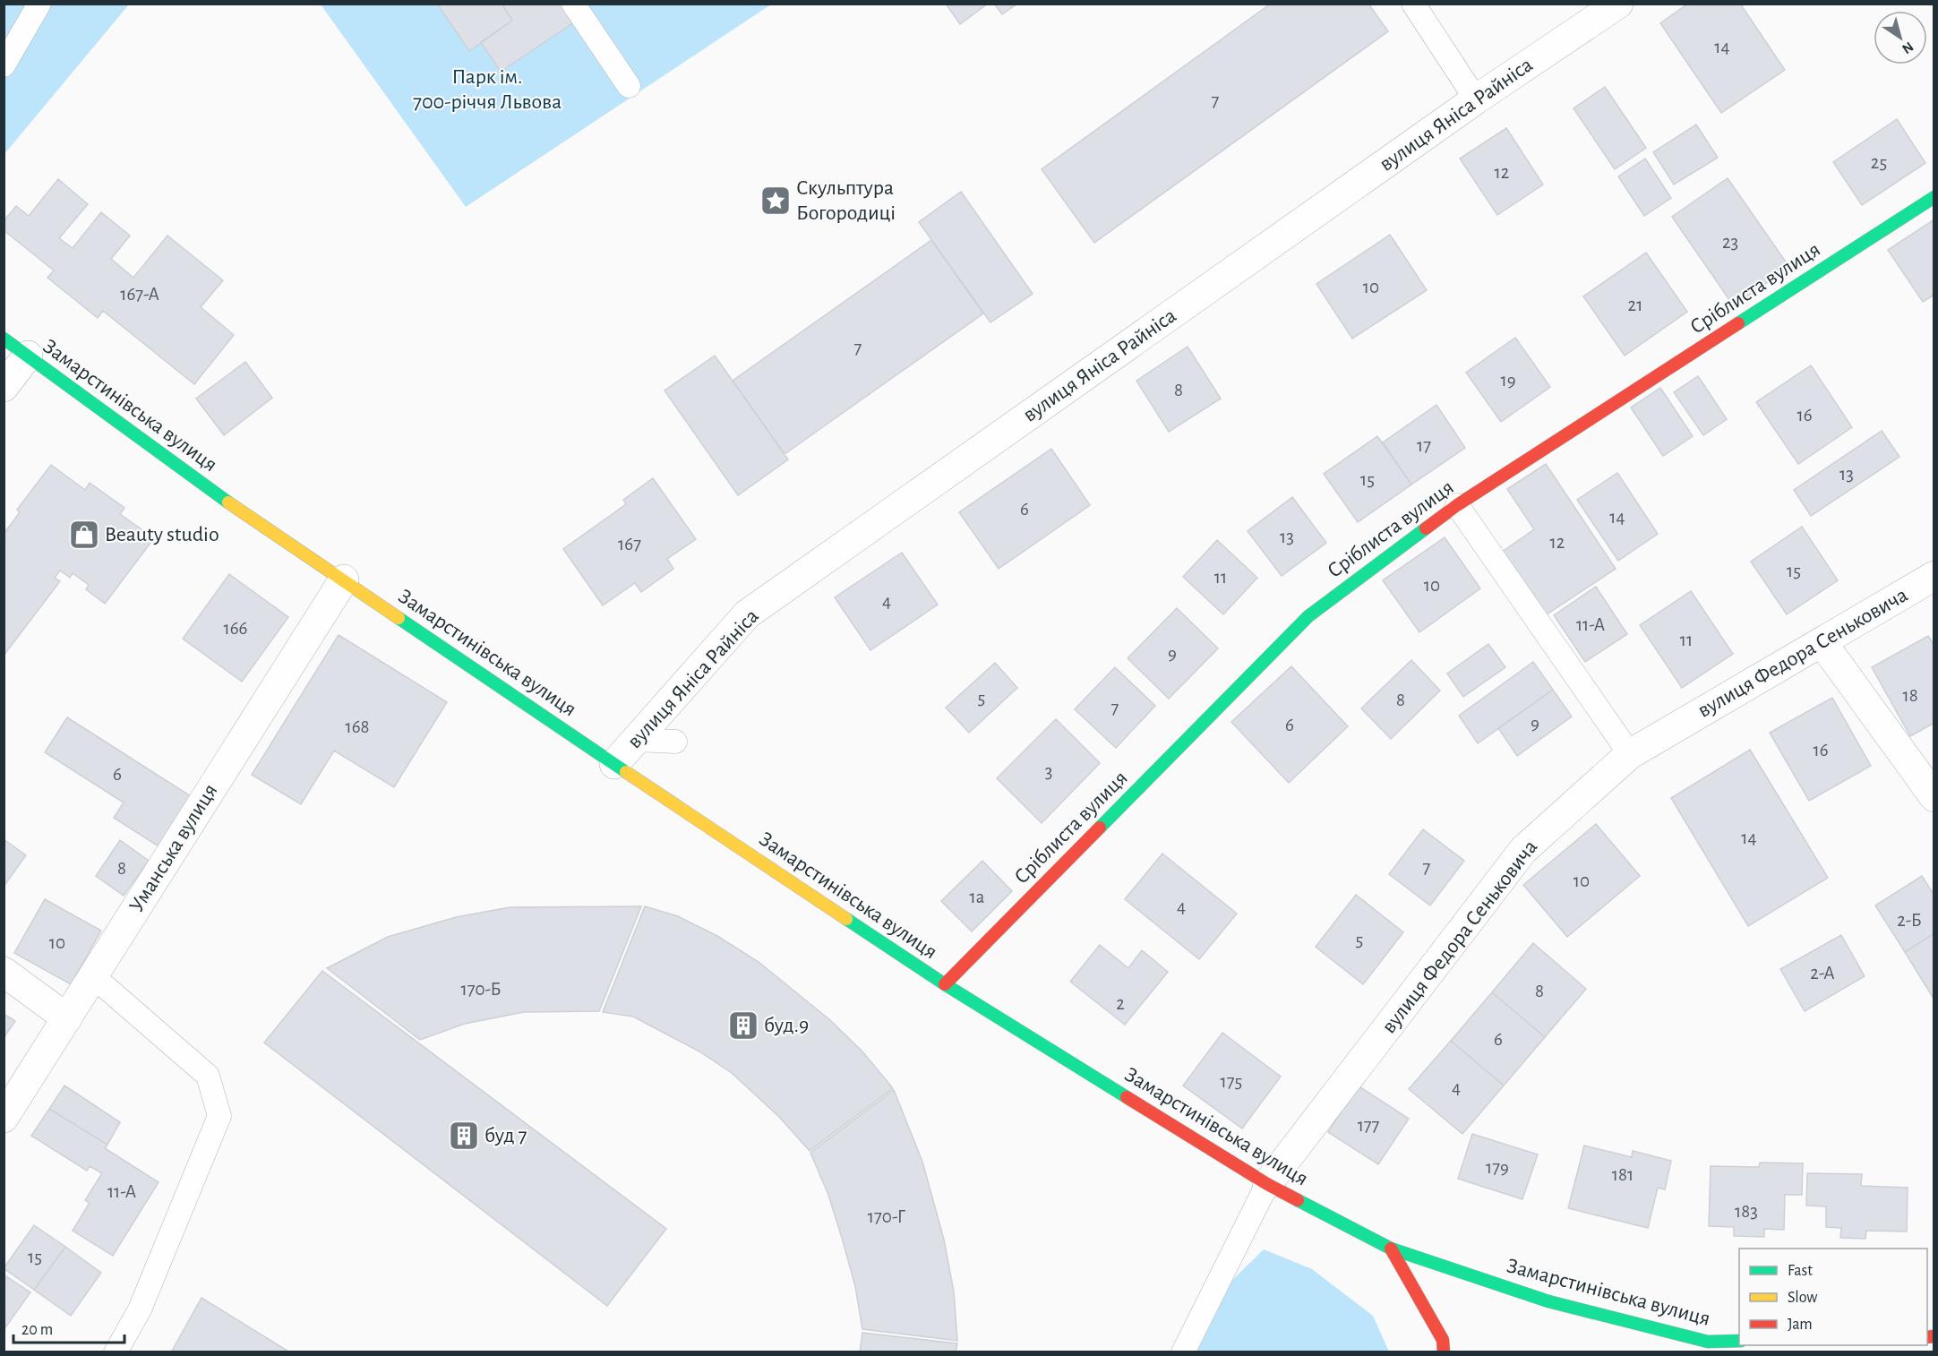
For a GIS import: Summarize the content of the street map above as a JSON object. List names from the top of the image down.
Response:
{
  "streets": {
    "main road": ["Сріблиста вулиця", "Замарстинівська вулиця"],
    "street": ["вулиця Яніса Райніса", "вулиця Федора Сеньковича", "Уманська вулиця"]
  },
  "crossings": [
    ["вулиця Яніса Райніса", "Замарстинівська вулиця"],
    ["Сріблиста вулиця", "Замарстинівська вулиця"],
    ["Замарстинівська вулиця", "вулиця Федора Сеньковича"],
    ["Замарстинівська вулиця", "Уманська вулиця"]
  ],
  "parks": ["Парк ім. 700-річчя Львова"],
  "places": {
    "place": ["Скульптура Богородиці"],
    "shop": ["Beauty studio"],
    "building": ["буд.9", "буд 7"]
  },
  "house_numbers": [
    "14",
    "7",
    "25",
    "12",
    "23",
    "10",
    "167-А",
    "21",
    "7",
    "19",
    "8",
    "16",
    "17",
    "13",
    "15",
    "6",
    "14",
    "13",
    "12",
    "167",
    "15",
    "11",
    "10",
    "4",
    "11-А",
    "166",
    "11",
    "9",
    "18",
    "5",
    "8",
    "7",
    "9",
    "6",
    "168",
    "16",
    "3",
    "6",
    "14",
    "7",
    "8",
    "10",
    "1а",
    "4",
    "2-Б",
    "5",
    "10",
    "2-А",
    "170-Б",
    "8",
    "2",
    "6",
    "175",
    "4",
    "177",
    "179",
    "181",
    "11-А",
    "183",
    "170-Г",
    "15"
  ],
  "legend": ["Fast", "Slow", "Jam"],
  "scale_bar": "20 m",
  "north": "bottom right"
}
